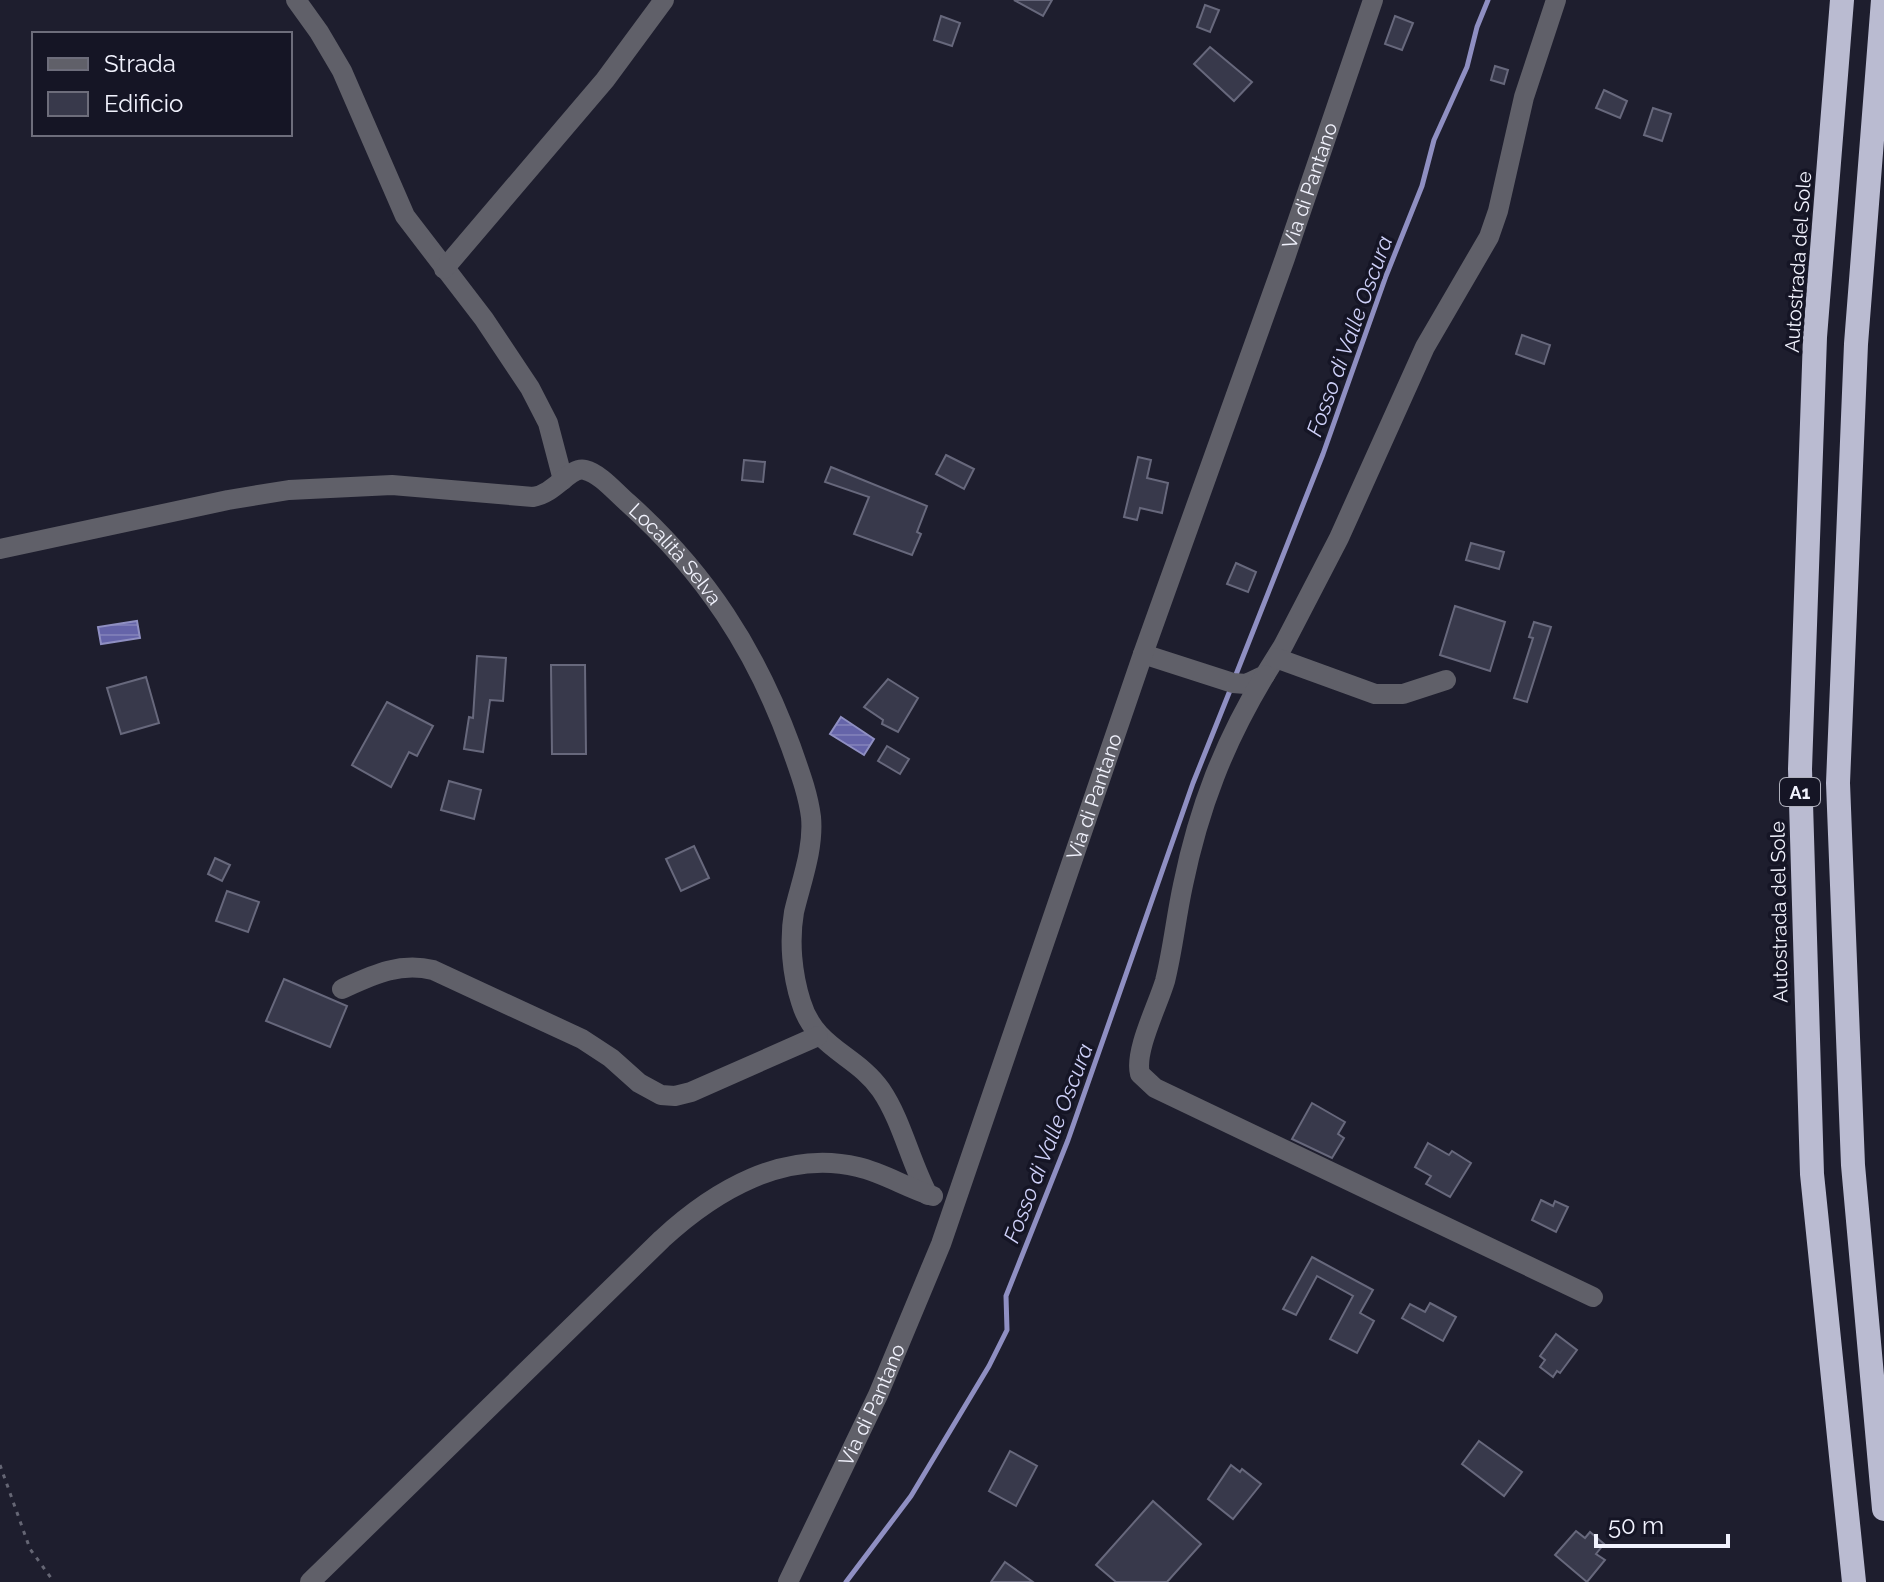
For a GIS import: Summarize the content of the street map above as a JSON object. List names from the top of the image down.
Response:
{
  "streets": {
    "highway": ["Autostrada del Sole", "A1"],
    "street": ["Via di Pantano", "Località Selva"]
  },
  "water": ["Fosso di Valle Oscura"],
  "legend": ["Strada", "Edificio"],
  "scale_bar": "50 m"
}
